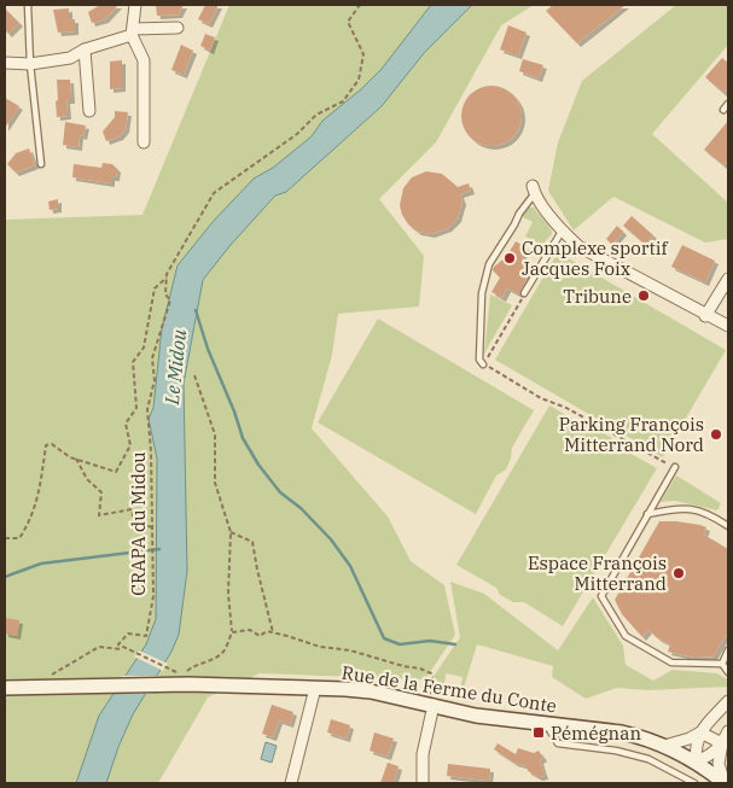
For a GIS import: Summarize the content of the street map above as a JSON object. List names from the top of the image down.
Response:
{
  "streets": {
    "street": ["Rue de la Ferme du Conte"],
    "path": ["CRAPA du Midou"]
  },
  "water": ["Le Midou"],
  "places": {
    "other": [
      "Complexe sportif Jacques Foix",
      "Tribune",
      "Parking François Mitterrand Nord",
      "Espace François Mitterrand"
    ],
    "transit": ["Pémégnan"]
  }
}
